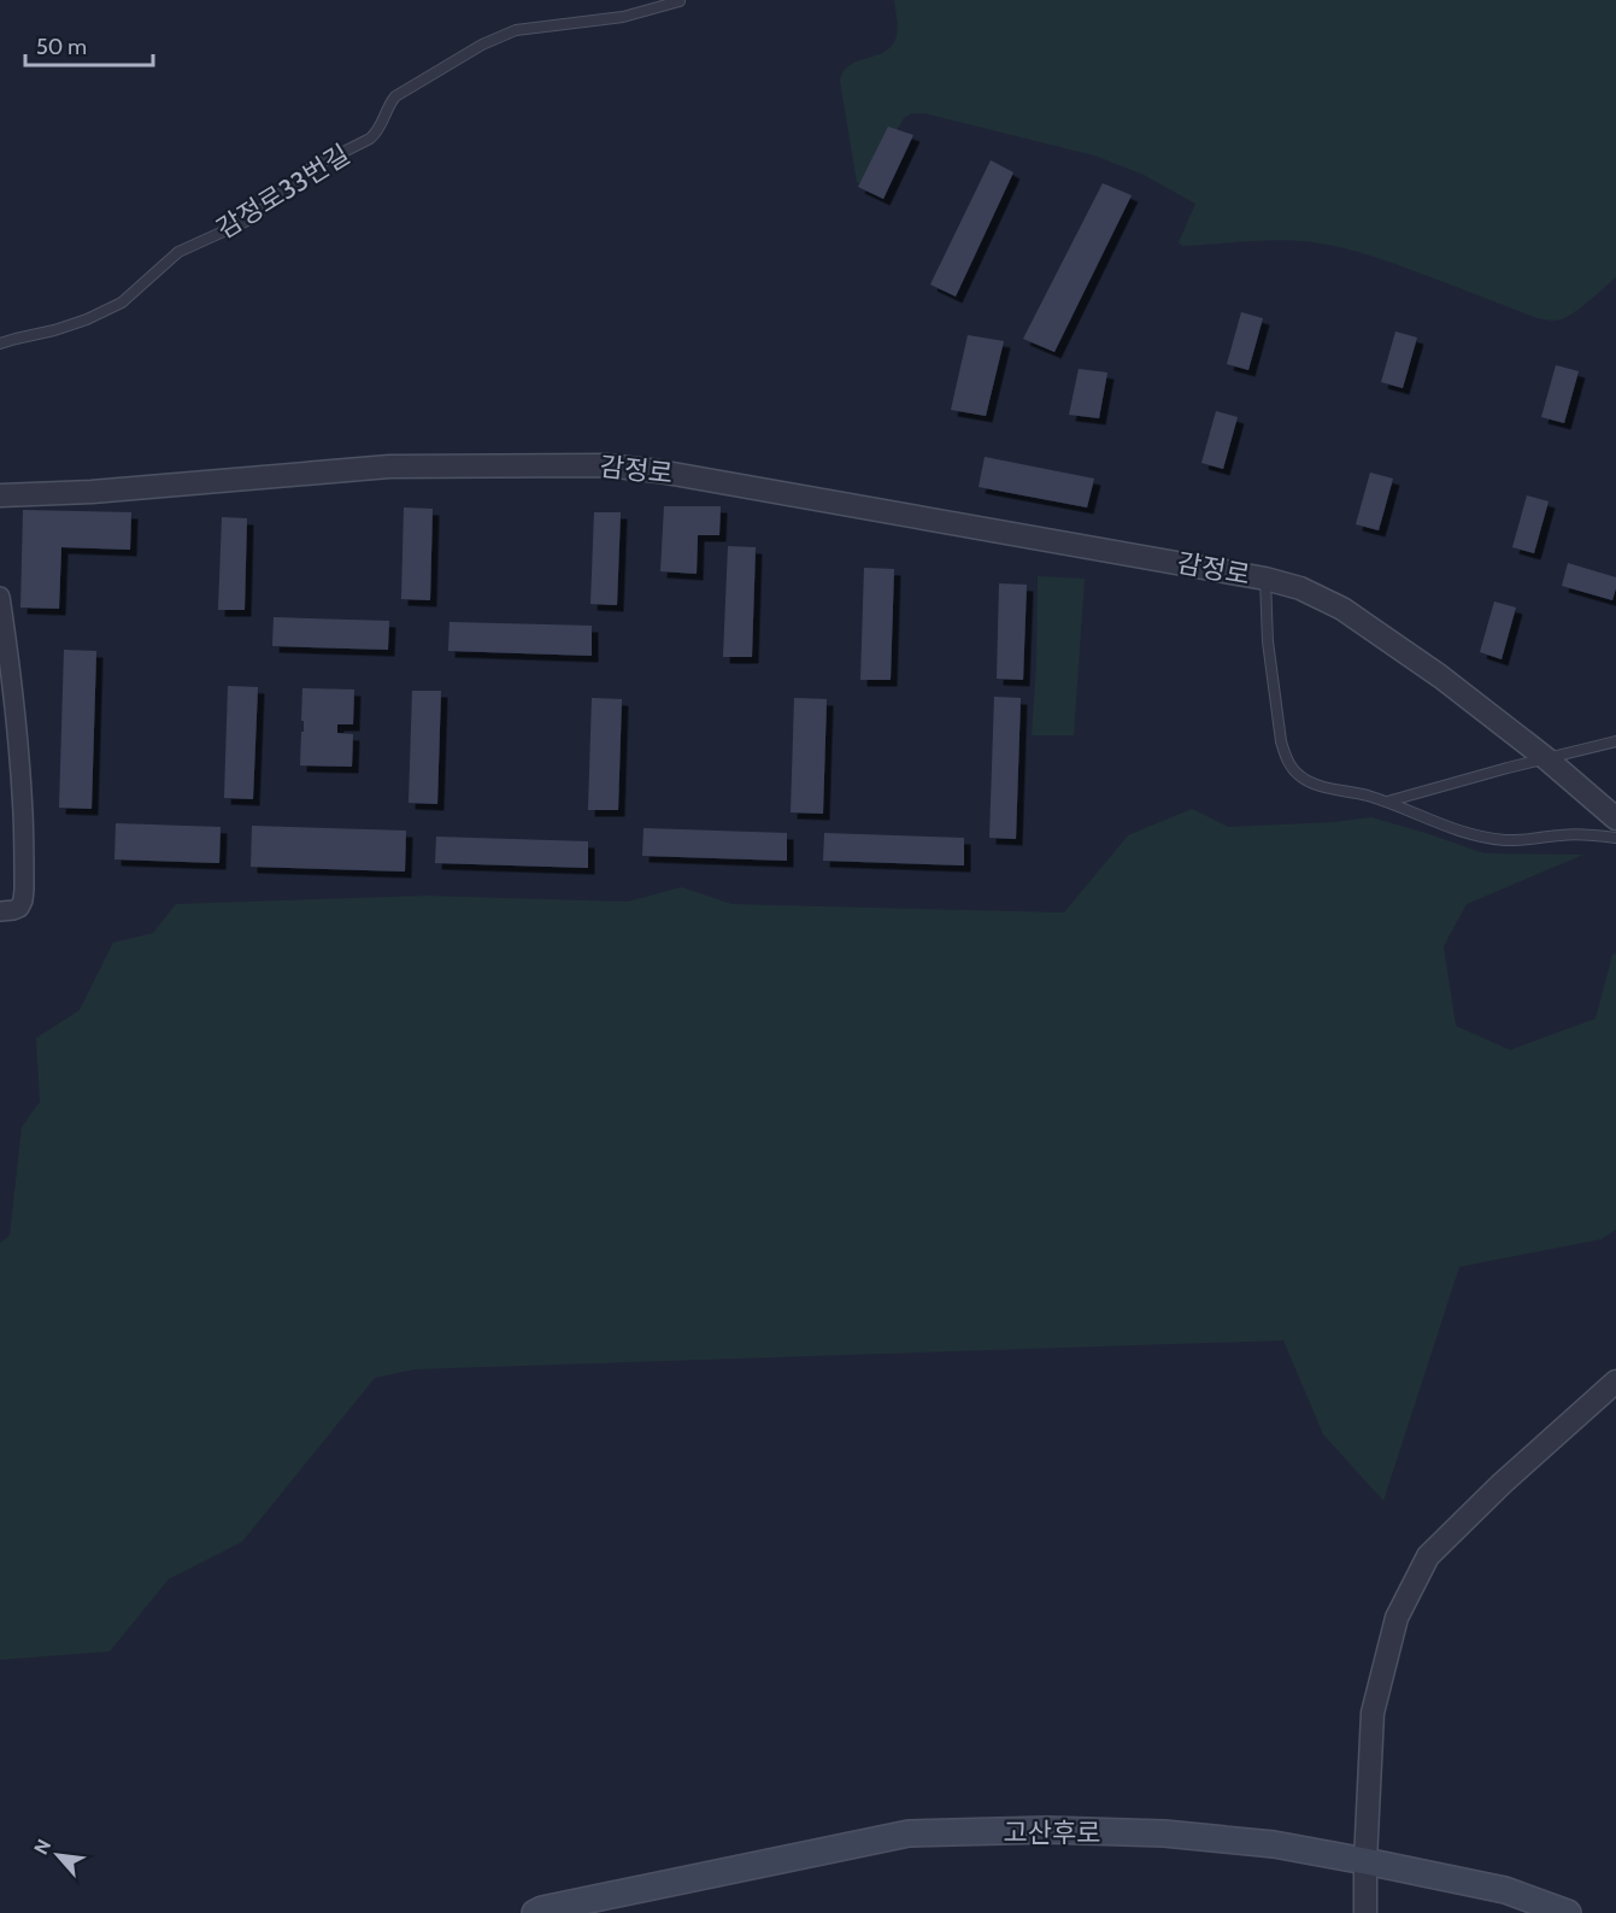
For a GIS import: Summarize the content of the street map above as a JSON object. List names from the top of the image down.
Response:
{
  "streets": {
    "main road": ["고산후로"],
    "street": ["감정로"],
    "lane": ["감정로33번길"]
  },
  "scale_bar": "50 m",
  "north": "top left"
}
